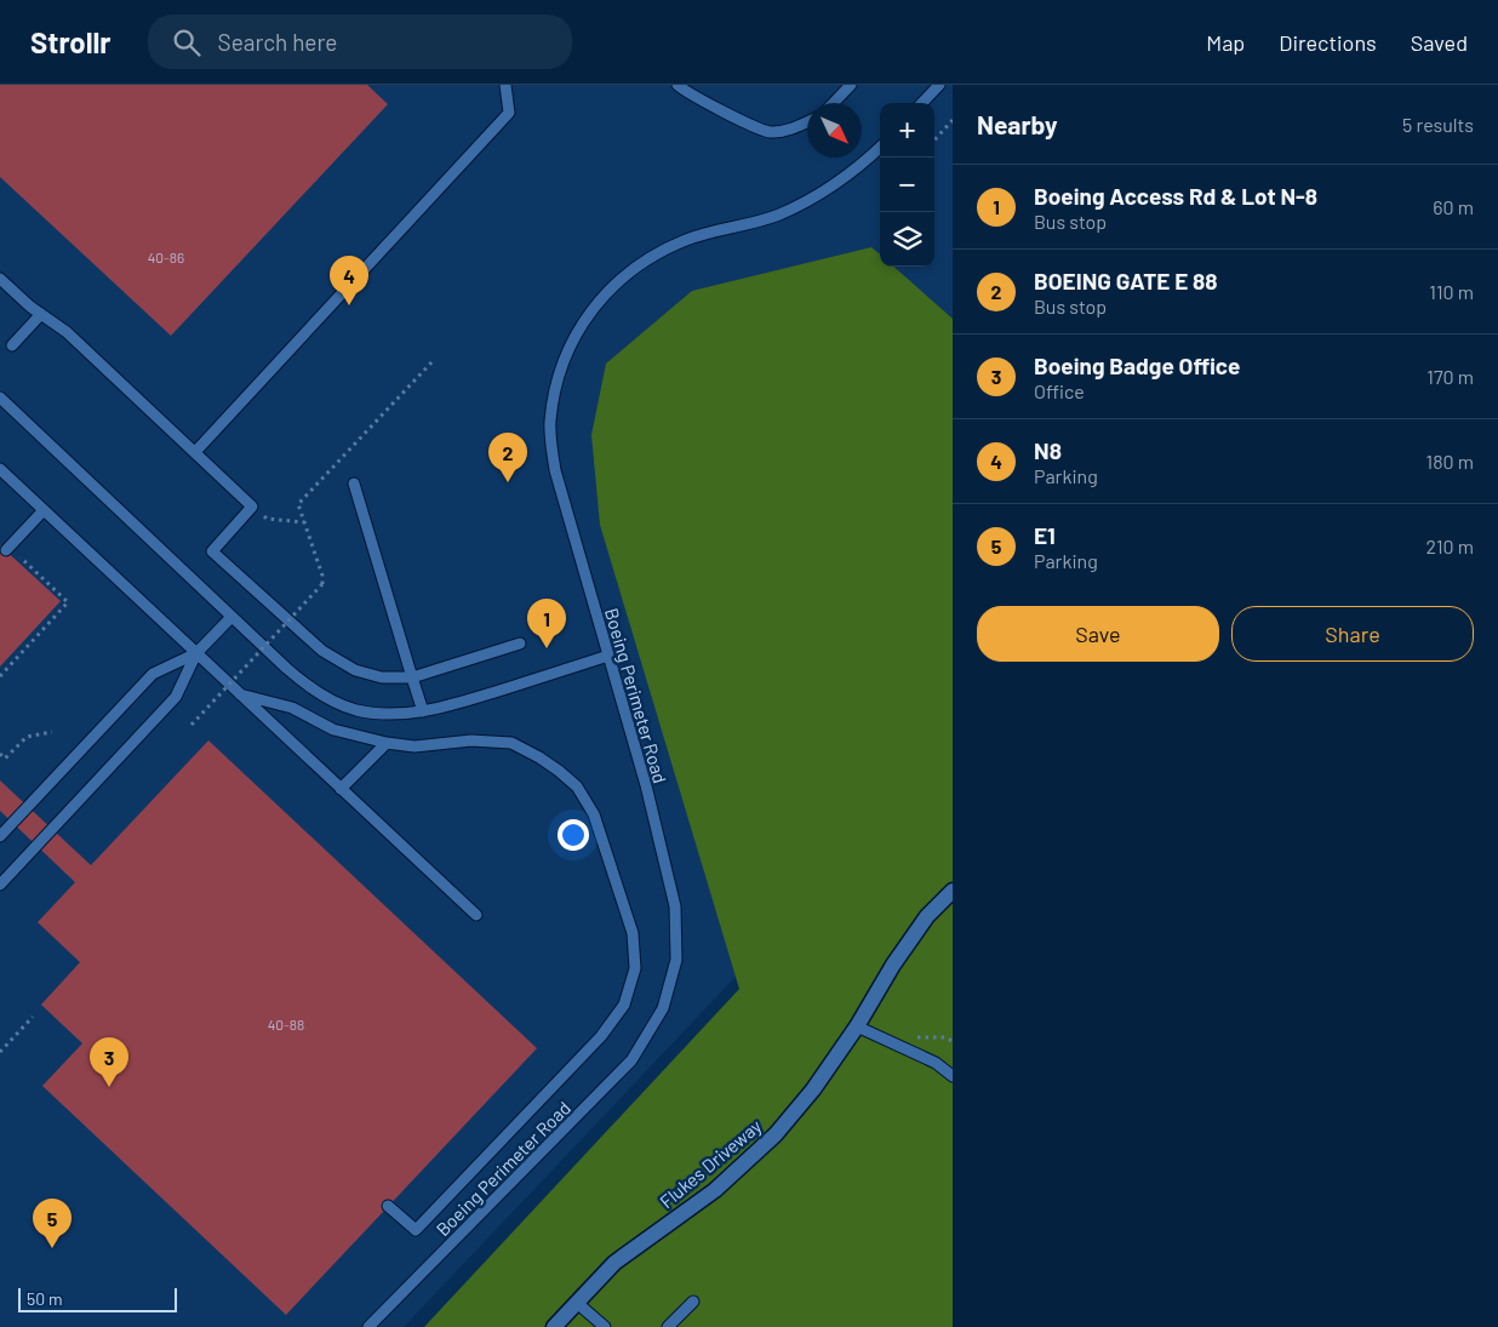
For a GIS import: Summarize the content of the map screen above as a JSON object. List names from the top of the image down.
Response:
{
  "streets": {
    "street": ["Flukes Driveway"],
    "lane": ["Boeing Perimeter Road"]
  },
  "house_numbers": ["40-86", "40-88"],
  "scale_bar": "50 m",
  "north": "bottom right",
  "page": {
    "header": "Strollr",
    "search": "Search here",
    "nav": ["Map", "Directions", "Saved"],
    "heading": ["Nearby", "5 results"],
    "map_buttons": ["+", "−"],
    "list": [
      {
        "mark": "1",
        "name": "Boeing Access Rd & Lot N-8",
        "note": "Bus stop",
        "value": "60 m"
      },
      {
        "mark": "2",
        "name": "BOEING GATE E 88",
        "note": "Bus stop",
        "value": "110 m"
      },
      {
        "mark": "3",
        "name": "Boeing Badge Office",
        "note": "Office",
        "value": "170 m"
      },
      {
        "mark": "4",
        "name": "N8",
        "note": "Parking",
        "value": "180 m"
      },
      {
        "mark": "5",
        "name": "E1",
        "note": "Parking",
        "value": "210 m"
      }
    ],
    "pins": [
      "4",
      "2",
      "1",
      "3",
      "5"
    ],
    "buttons": ["Save", "Share"],
    "scale": "50 m"
  }
}
